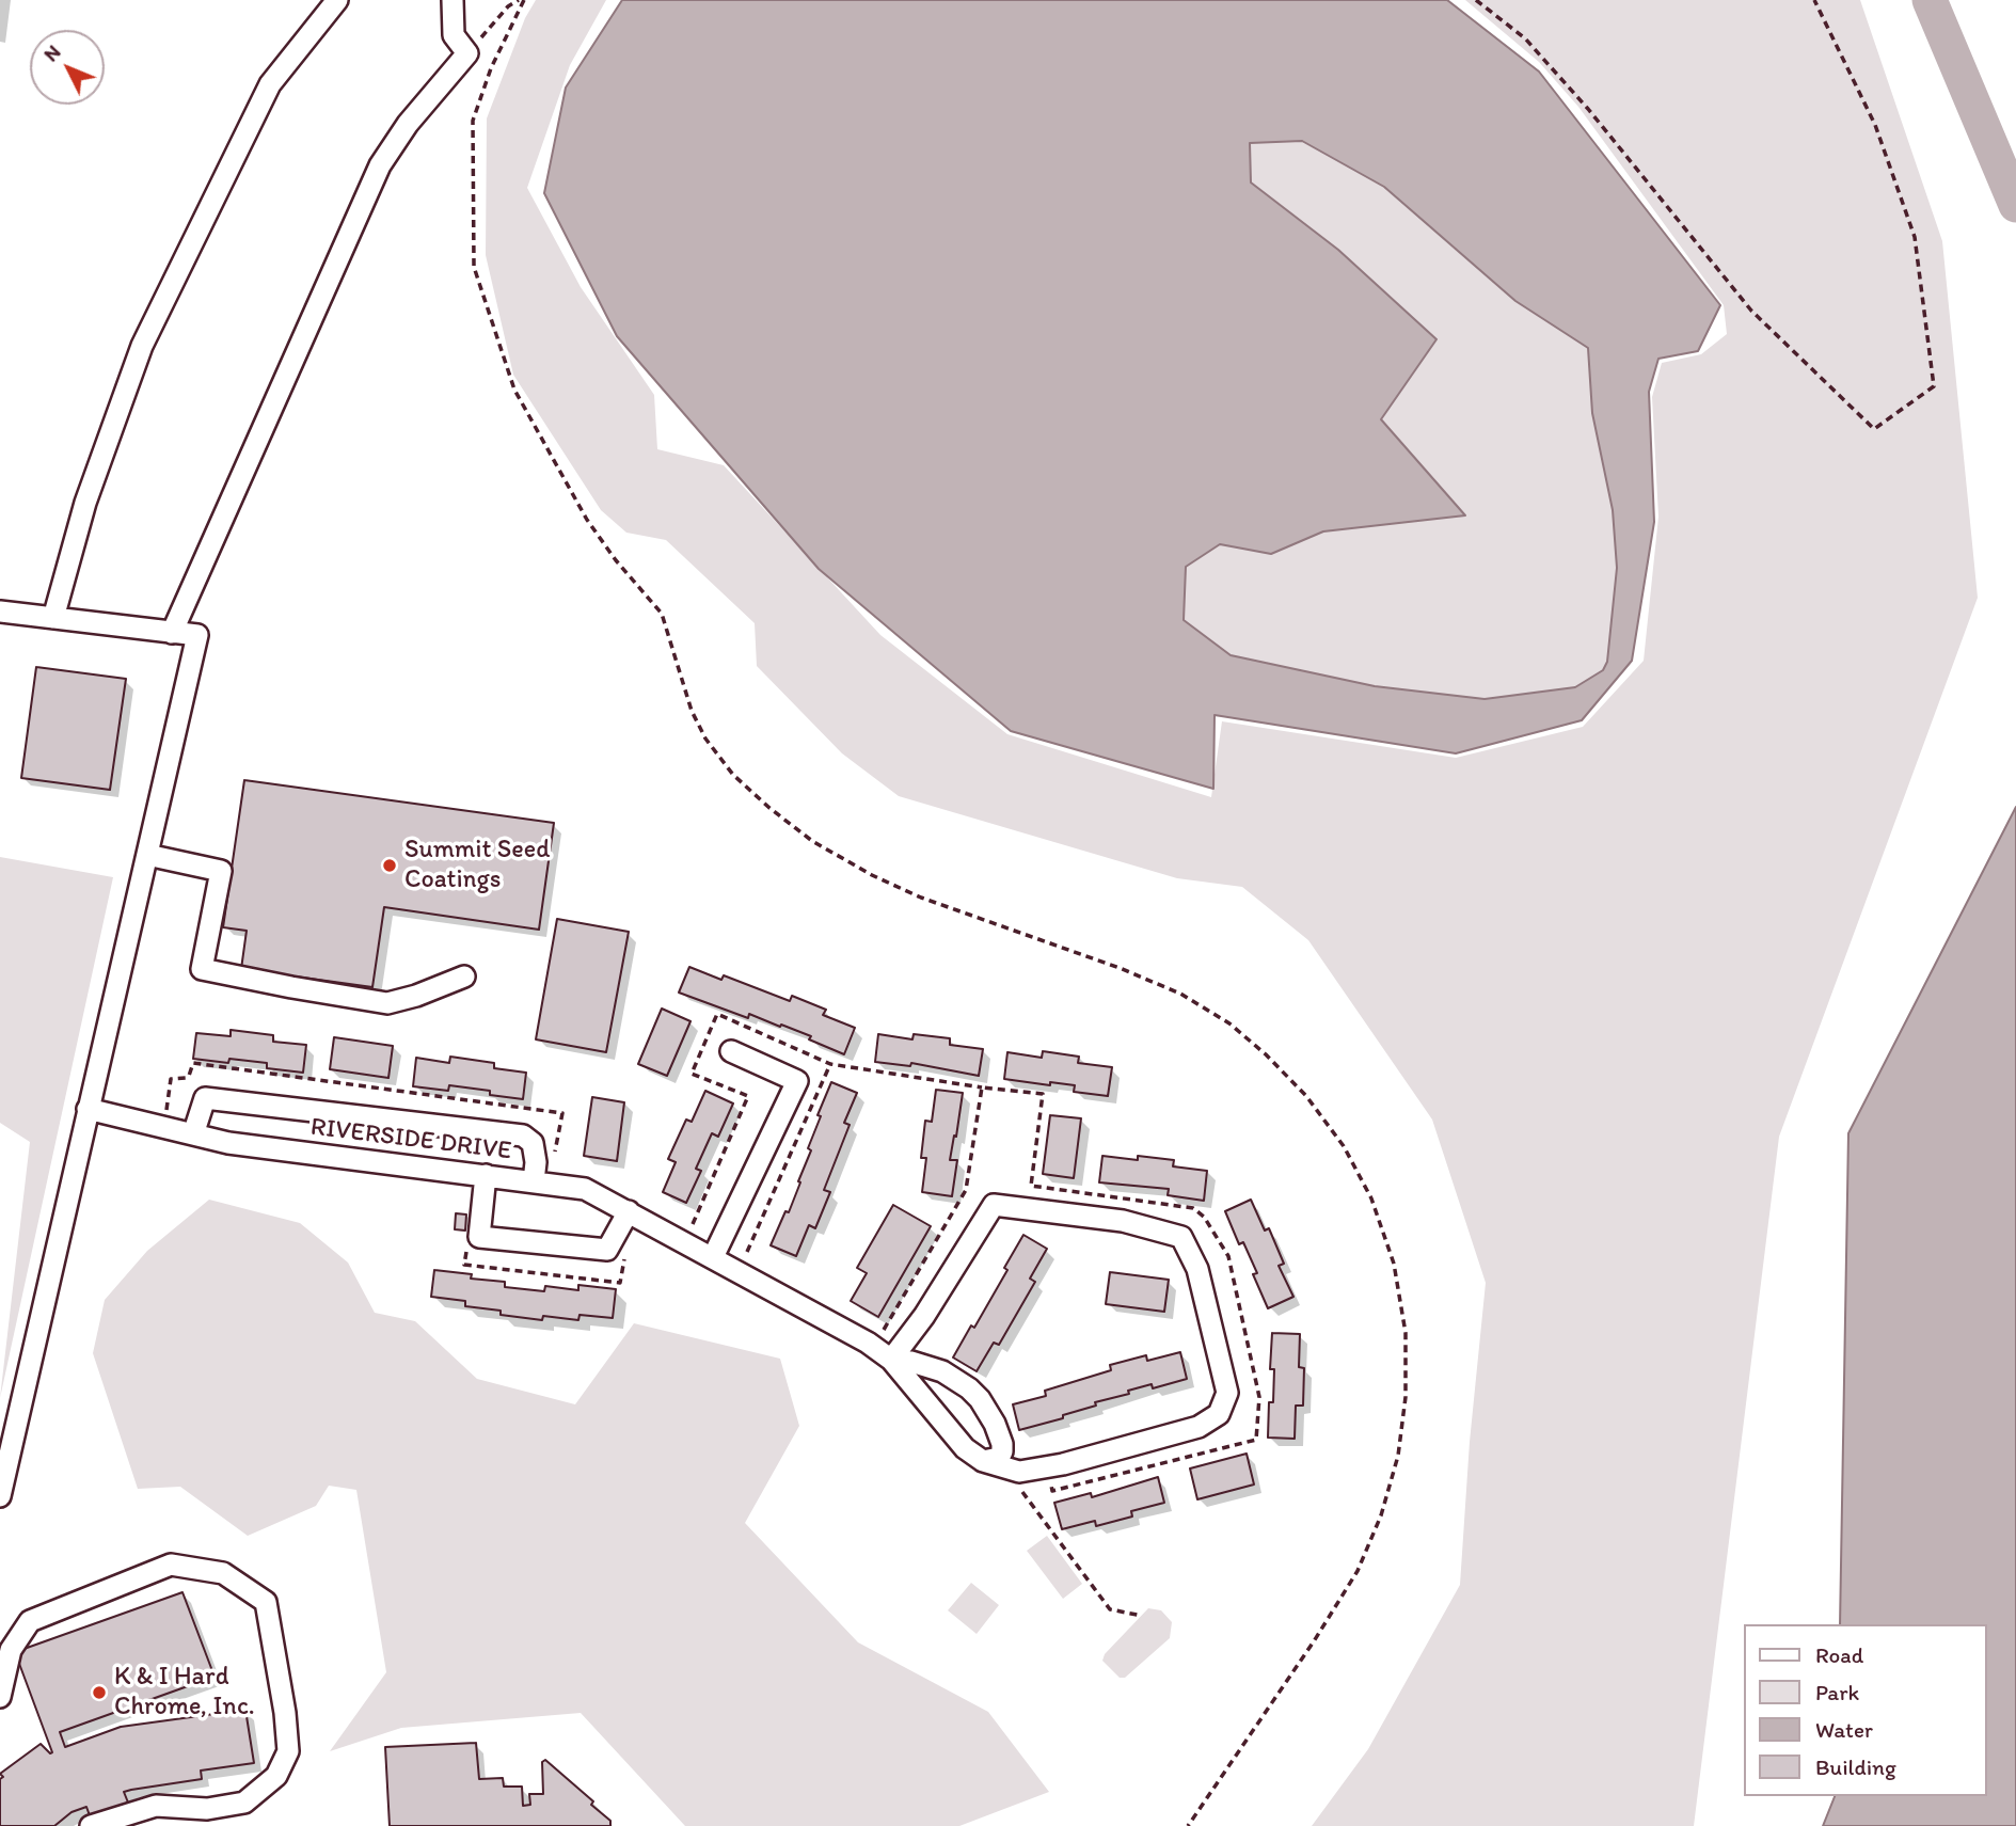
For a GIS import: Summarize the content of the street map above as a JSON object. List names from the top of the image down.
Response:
{
  "streets": {
    "street": ["RIVERSIDE DRIVE"]
  },
  "places": ["Summit Seed Coatings", "K & I Hard Chrome, Inc."],
  "legend": [
    "Road",
    "Park",
    "Water",
    "Building"
  ],
  "north": "top left"
}
